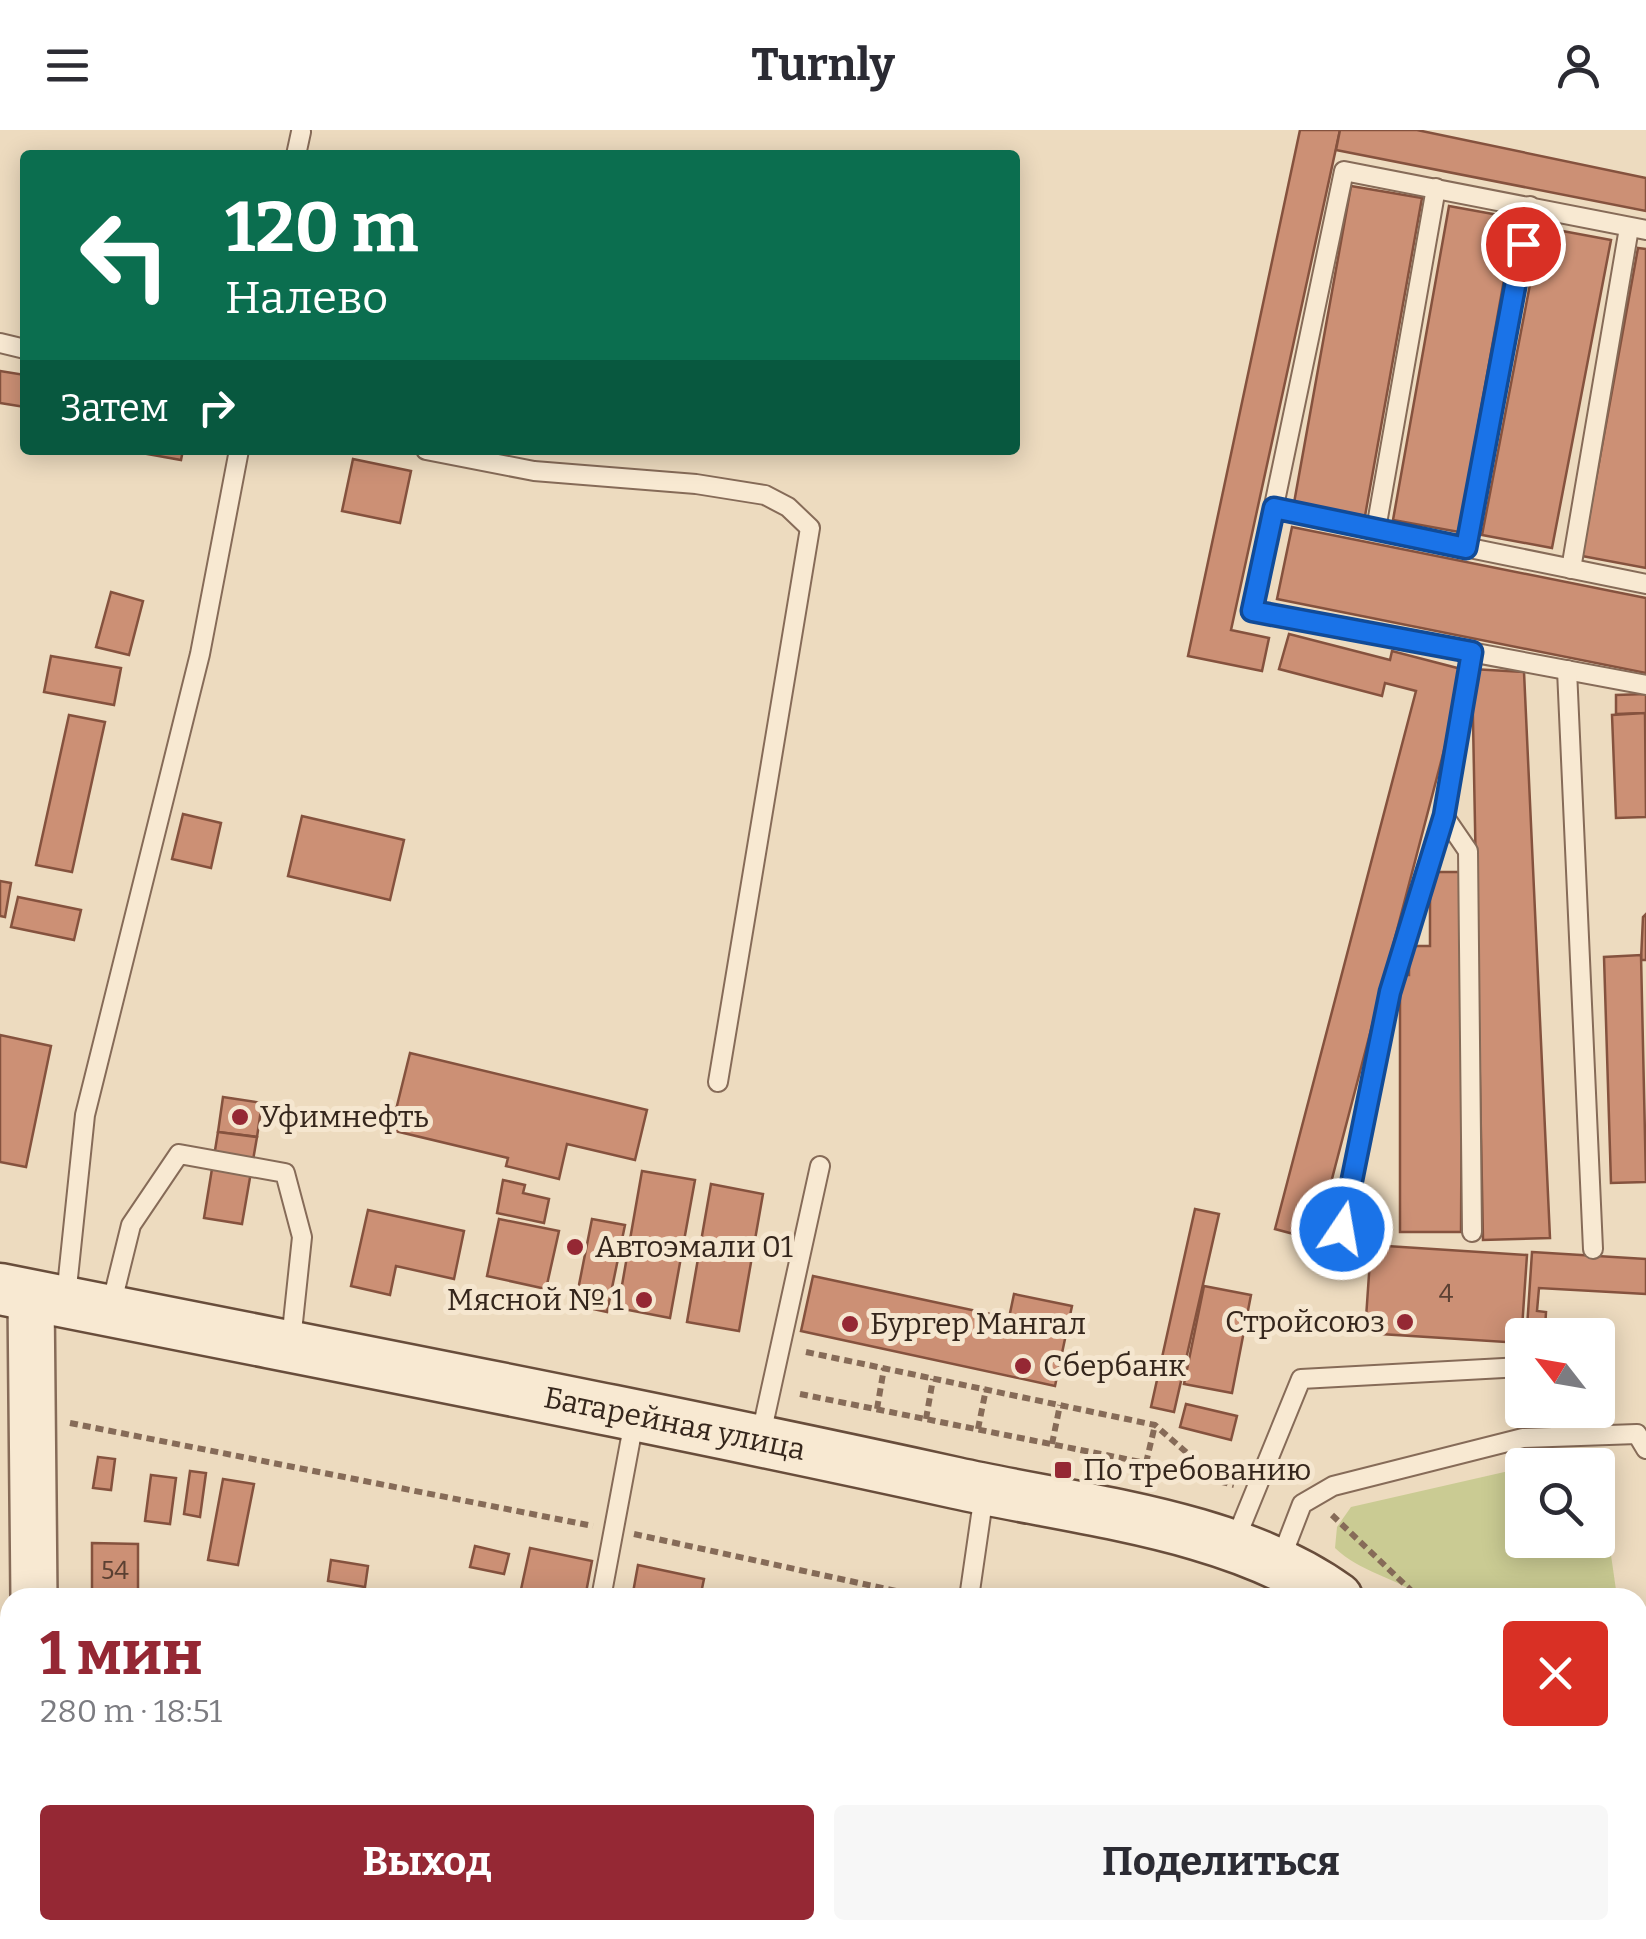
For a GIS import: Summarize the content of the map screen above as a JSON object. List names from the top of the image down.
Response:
{
  "streets": {
    "main road": ["Батарейная улица"]
  },
  "places": {
    "other": [
      "Уфимнефть",
      "Автоэмали 01",
      "Мясной № 1",
      "Стройсоюз",
      "Бургер Мангал",
      "Сбербанк"
    ],
    "transit": ["По требованию"]
  },
  "house_numbers": ["4", "54"],
  "north": "top left",
  "page": {
    "header": "Turnly",
    "turn": ["120 m", "Налево"],
    "then": "Затем",
    "heading": ["1 мин", "280 m · 18:51"],
    "buttons": ["Выход", "Поделиться"]
  }
}
